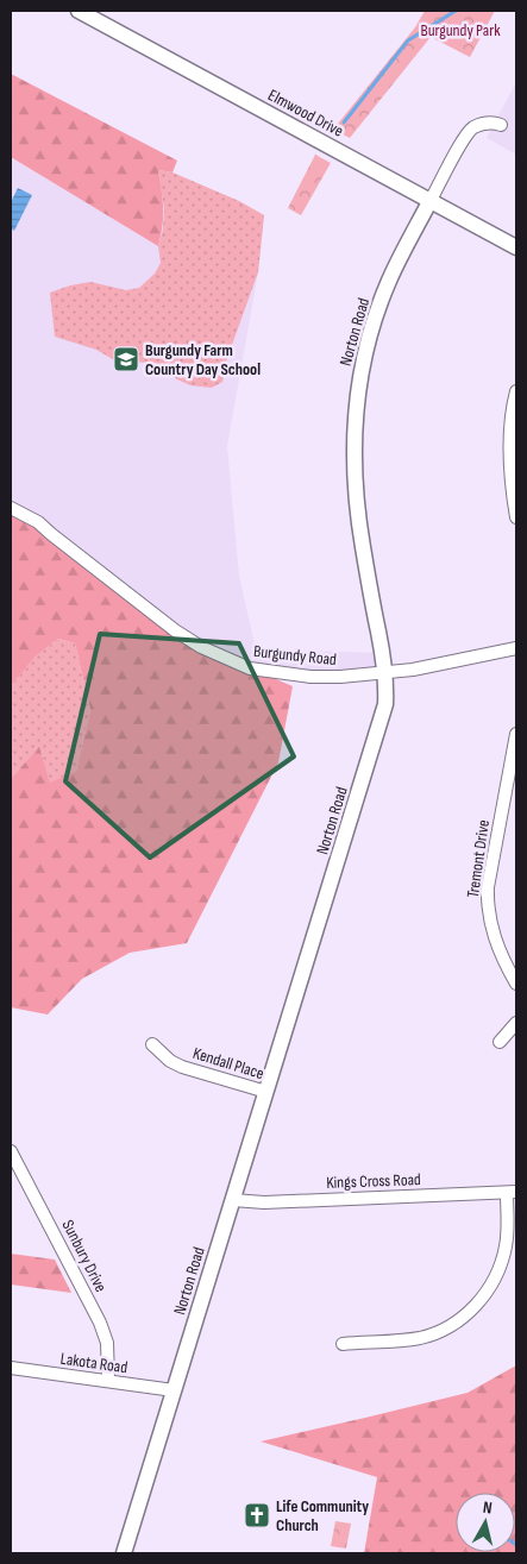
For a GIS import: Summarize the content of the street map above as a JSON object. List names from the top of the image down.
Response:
{
  "streets": {
    "street": [
      "Elmwood Drive",
      "Norton Road",
      "Burgundy Road",
      "Tremont Drive",
      "Kendall Place",
      "Kings Cross Road",
      "Sunbury Drive",
      "Lakota Road"
    ]
  },
  "crossings": [
    ["Elmwood Drive", "Norton Road"],
    ["Norton Road", "Burgundy Road"],
    ["Norton Road", "Kendall Place"],
    ["Norton Road", "Kings Cross Road"],
    ["Norton Road", "Lakota Road"],
    ["Sunbury Drive", "Lakota Road"]
  ],
  "parks": ["Burgundy Park"],
  "places": {
    "school or university": ["Burgundy Farm Country Day School"],
    "church": ["Life Community Church"]
  },
  "north": "top"
}
